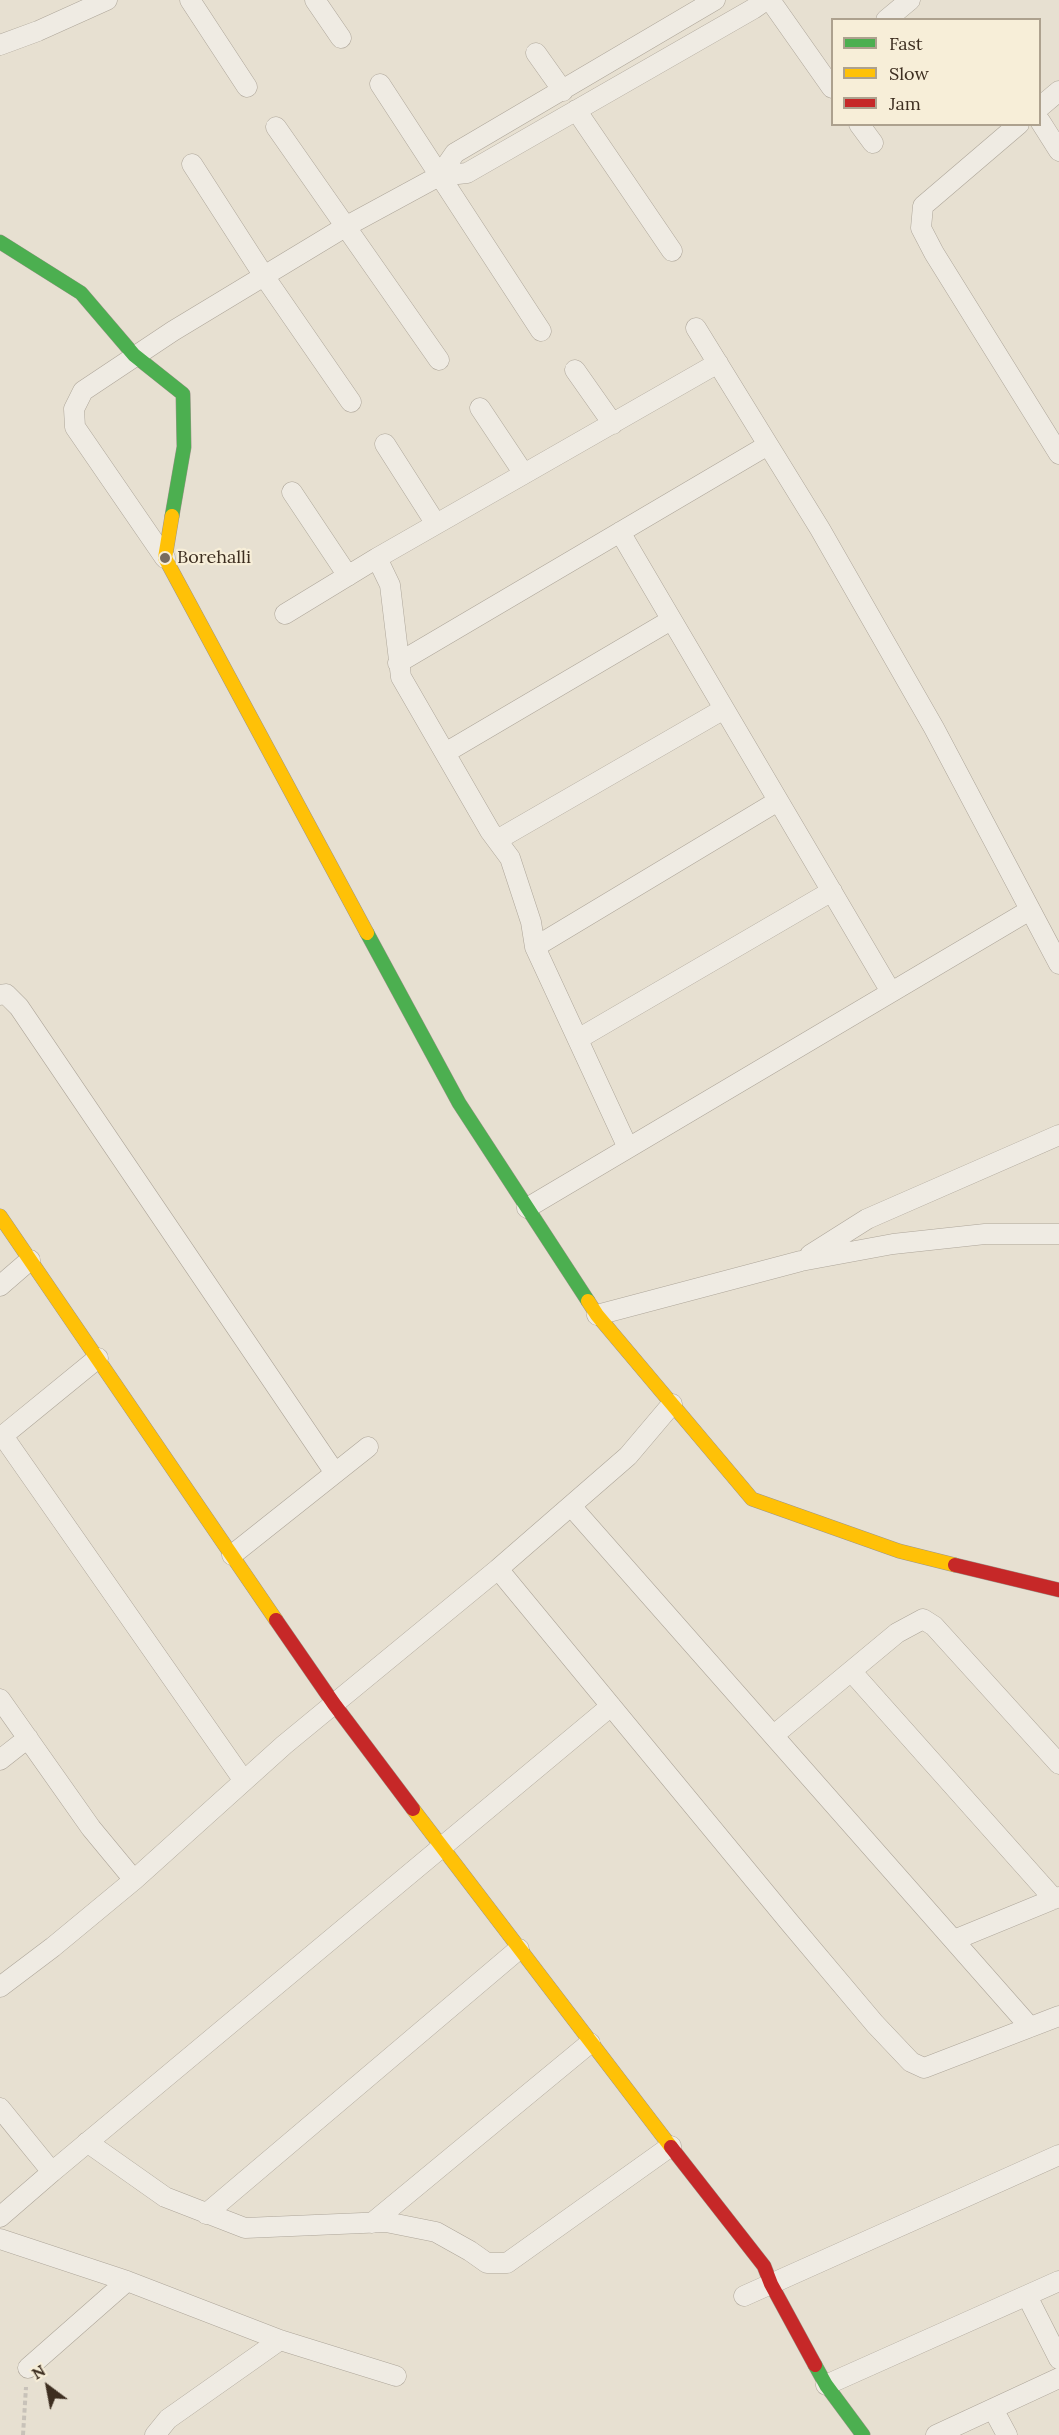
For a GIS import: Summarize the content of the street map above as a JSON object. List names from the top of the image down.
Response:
{
  "places": ["Borehalli"],
  "legend": ["Fast", "Slow", "Jam"],
  "north": "top left"
}
